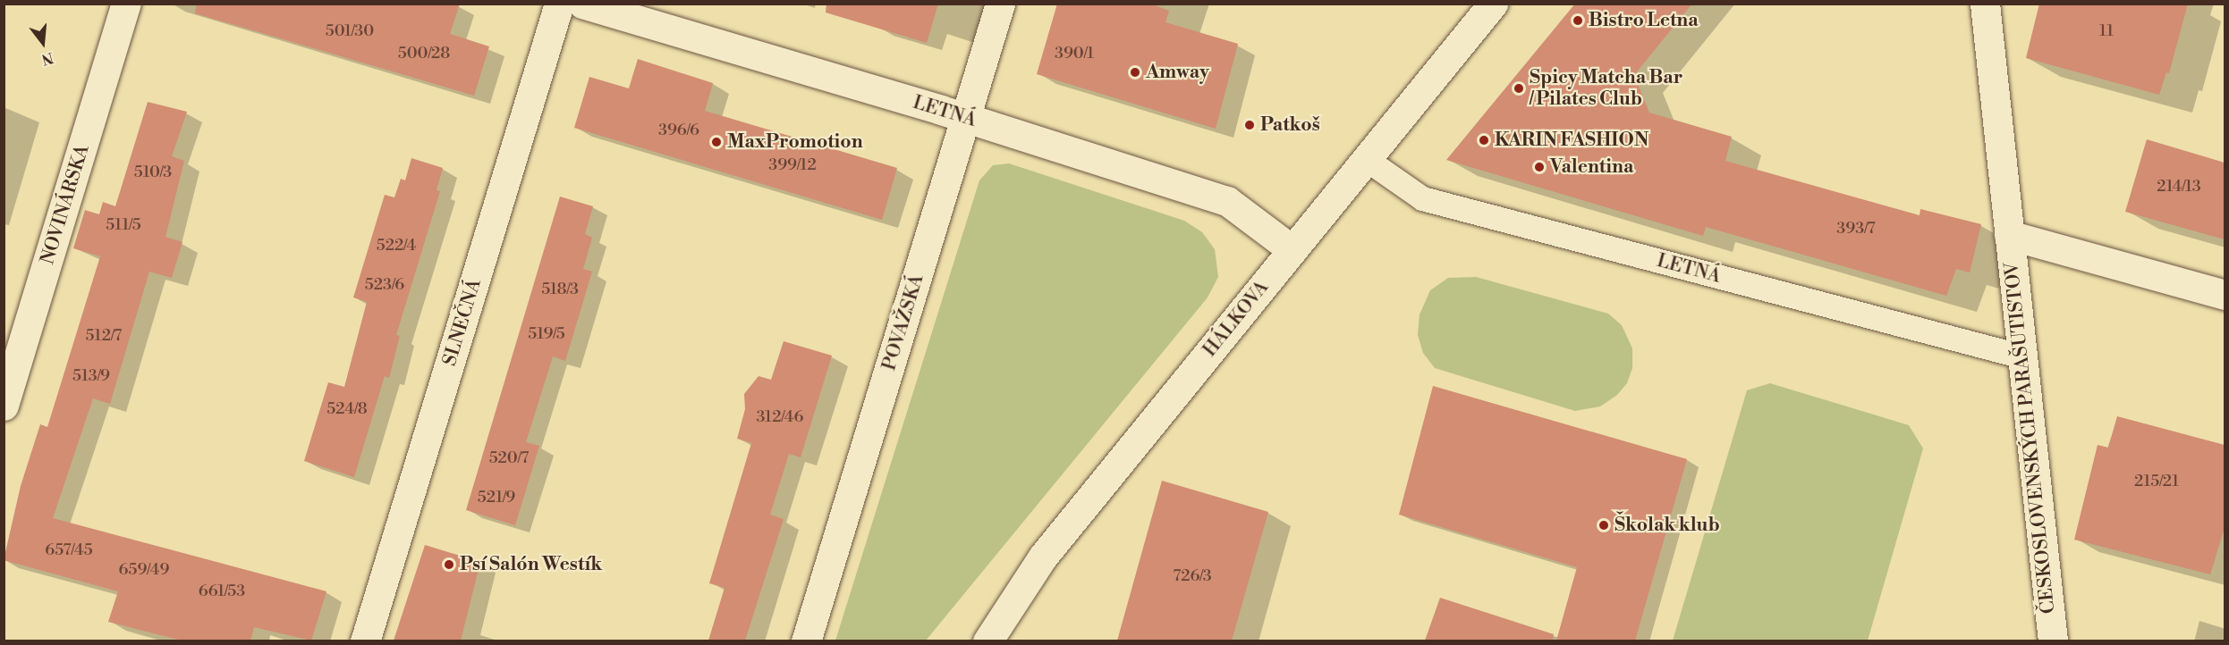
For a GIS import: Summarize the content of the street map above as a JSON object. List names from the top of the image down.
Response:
{
  "streets": {
    "street": [
      "LETNÁ",
      "NOVINÁRSKA",
      "HÁLKOVA",
      "SLNEČNÁ",
      "POVAŽSKÁ",
      "ČESKOSLOVENSKÝCH PARAŠUTISTOV"
    ]
  },
  "crossings": [
    ["LETNÁ", "HÁLKOVA"],
    ["LETNÁ", "POVAŽSKÁ"],
    ["LETNÁ", "ČESKOSLOVENSKÝCH PARAŠUTISTOV"]
  ],
  "places": [
    "Bistro Letna",
    "Amway",
    "Spicy Matcha Bar / Pilates Club",
    "Patkoš",
    "KARIN FASHION",
    "MaxPromotion",
    "Valentina",
    "Školak klub",
    "Psí Salón Westík"
  ],
  "house_numbers": [
    "501/30",
    "11",
    "500/28",
    "390/1",
    "396/6",
    "399/12",
    "510/3",
    "214/13",
    "511/5",
    "393/7",
    "522/4",
    "523/6",
    "518/3",
    "519/5",
    "512/7",
    "513/9",
    "524/8",
    "312/46",
    "520/7",
    "215/21",
    "521/9",
    "657/45",
    "659/49",
    "726/3",
    "661/53"
  ],
  "north": "bottom"
}
